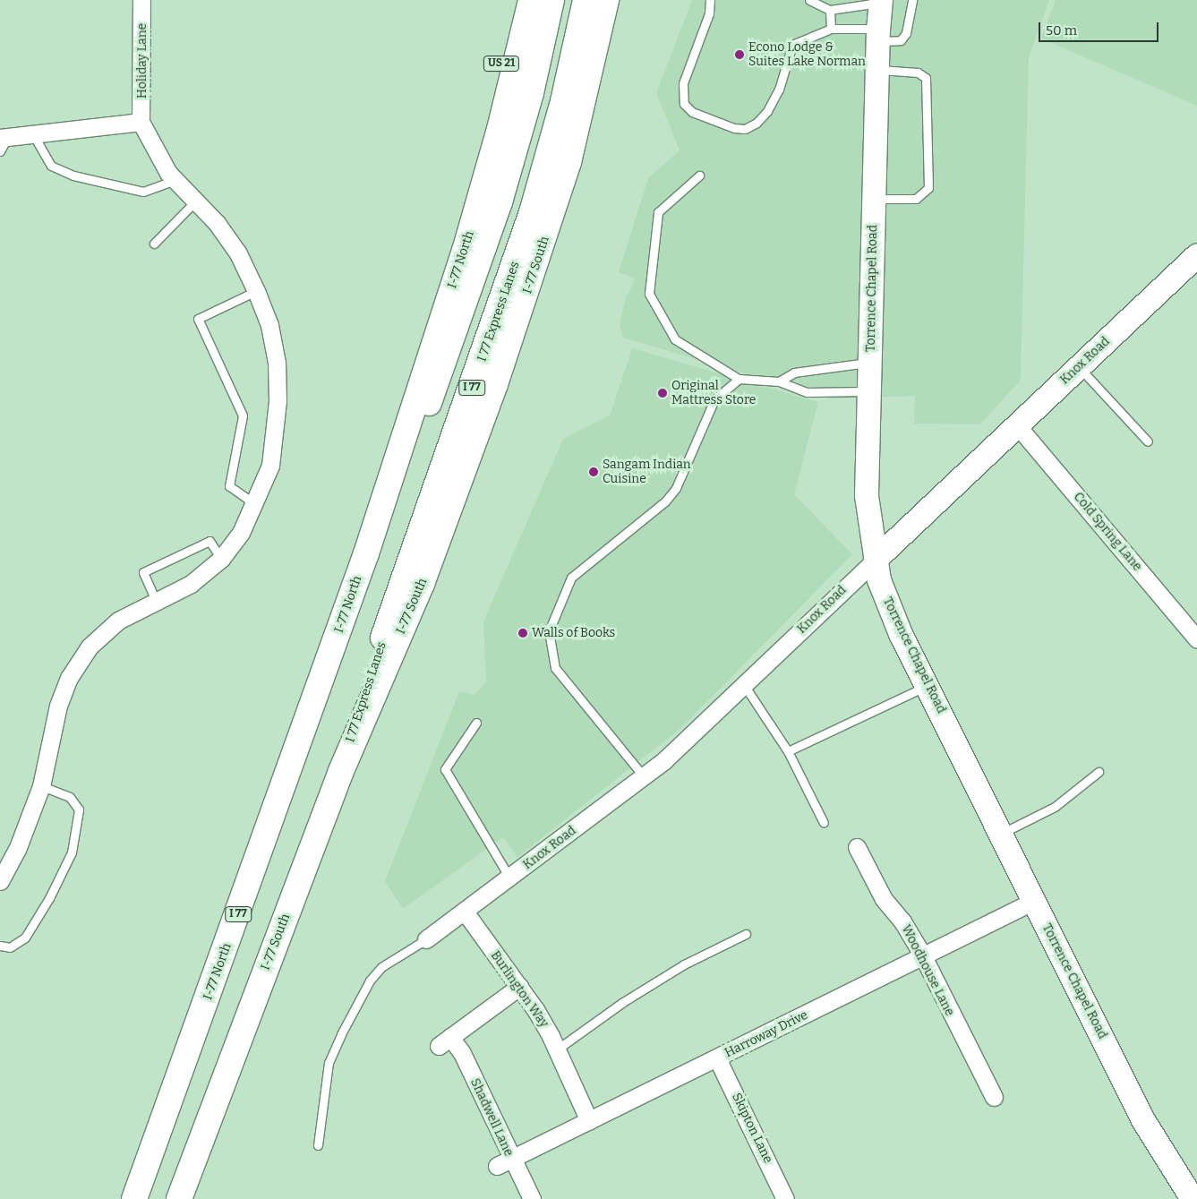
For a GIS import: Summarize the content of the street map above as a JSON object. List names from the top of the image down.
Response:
{
  "streets": {
    "highway": [
      "US 21",
      "I-77 North",
      "I-77 South",
      "I 77 Express Lanes",
      "I 77"
    ],
    "street": [
      "Holiday Lane",
      "Torrence Chapel Road",
      "Knox Road",
      "Cold Spring Lane",
      "Woodhouse Lane",
      "Burlington Way",
      "Harroway Drive",
      "Shadwell Lane",
      "Skipton Lane"
    ]
  },
  "crossings": [
    ["US 21", "I-77 North"],
    ["I-77 North", "I 77"],
    ["I-77 South", "I 77 Express Lanes"],
    ["Torrence Chapel Road", "Knox Road"],
    ["Torrence Chapel Road", "Harroway Drive"],
    ["Knox Road", "Cold Spring Lane"],
    ["Knox Road", "Burlington Way"],
    ["Woodhouse Lane", "Harroway Drive"],
    ["Burlington Way", "Harroway Drive"],
    ["Burlington Way", "Shadwell Lane"],
    ["Harroway Drive", "Shadwell Lane"],
    ["Harroway Drive", "Skipton Lane"]
  ],
  "places": [
    "Econo Lodge & Suites Lake Norman",
    "Original Mattress Store",
    "Sangam Indian Cuisine",
    "Walls of Books"
  ],
  "scale_bar": "50 m"
}
